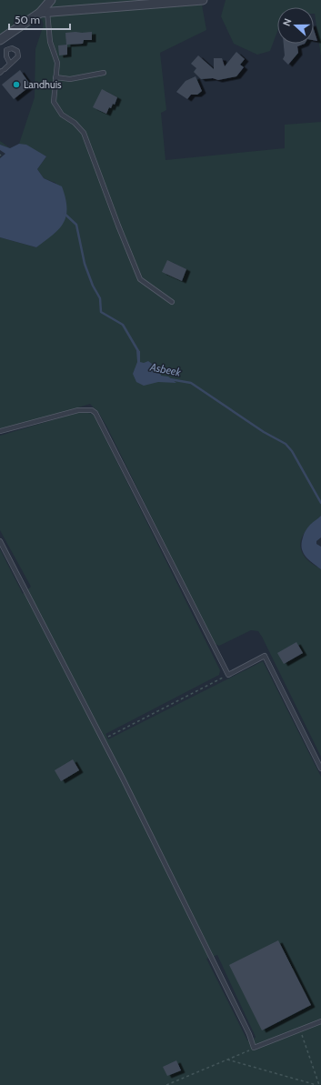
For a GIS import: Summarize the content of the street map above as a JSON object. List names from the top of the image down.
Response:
{
  "water": ["Asbeek"],
  "places": ["Landhuis"],
  "scale_bar": "50 m",
  "north": "left"
}
